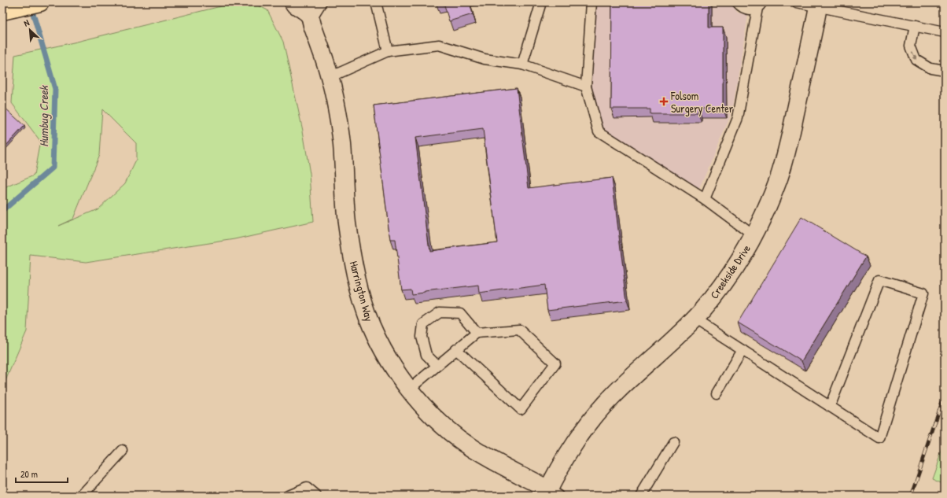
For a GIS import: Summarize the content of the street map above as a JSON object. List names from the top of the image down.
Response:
{
  "streets": {
    "street": ["Creekside Drive", "Harrington Way"]
  },
  "crossings": [
    ["Creekside Drive", "Harrington Way"]
  ],
  "water": ["Humbug Creek"],
  "places": {
    "health": ["Folsom Surgery Center"]
  },
  "scale_bar": "20 m",
  "north": "top left"
}
